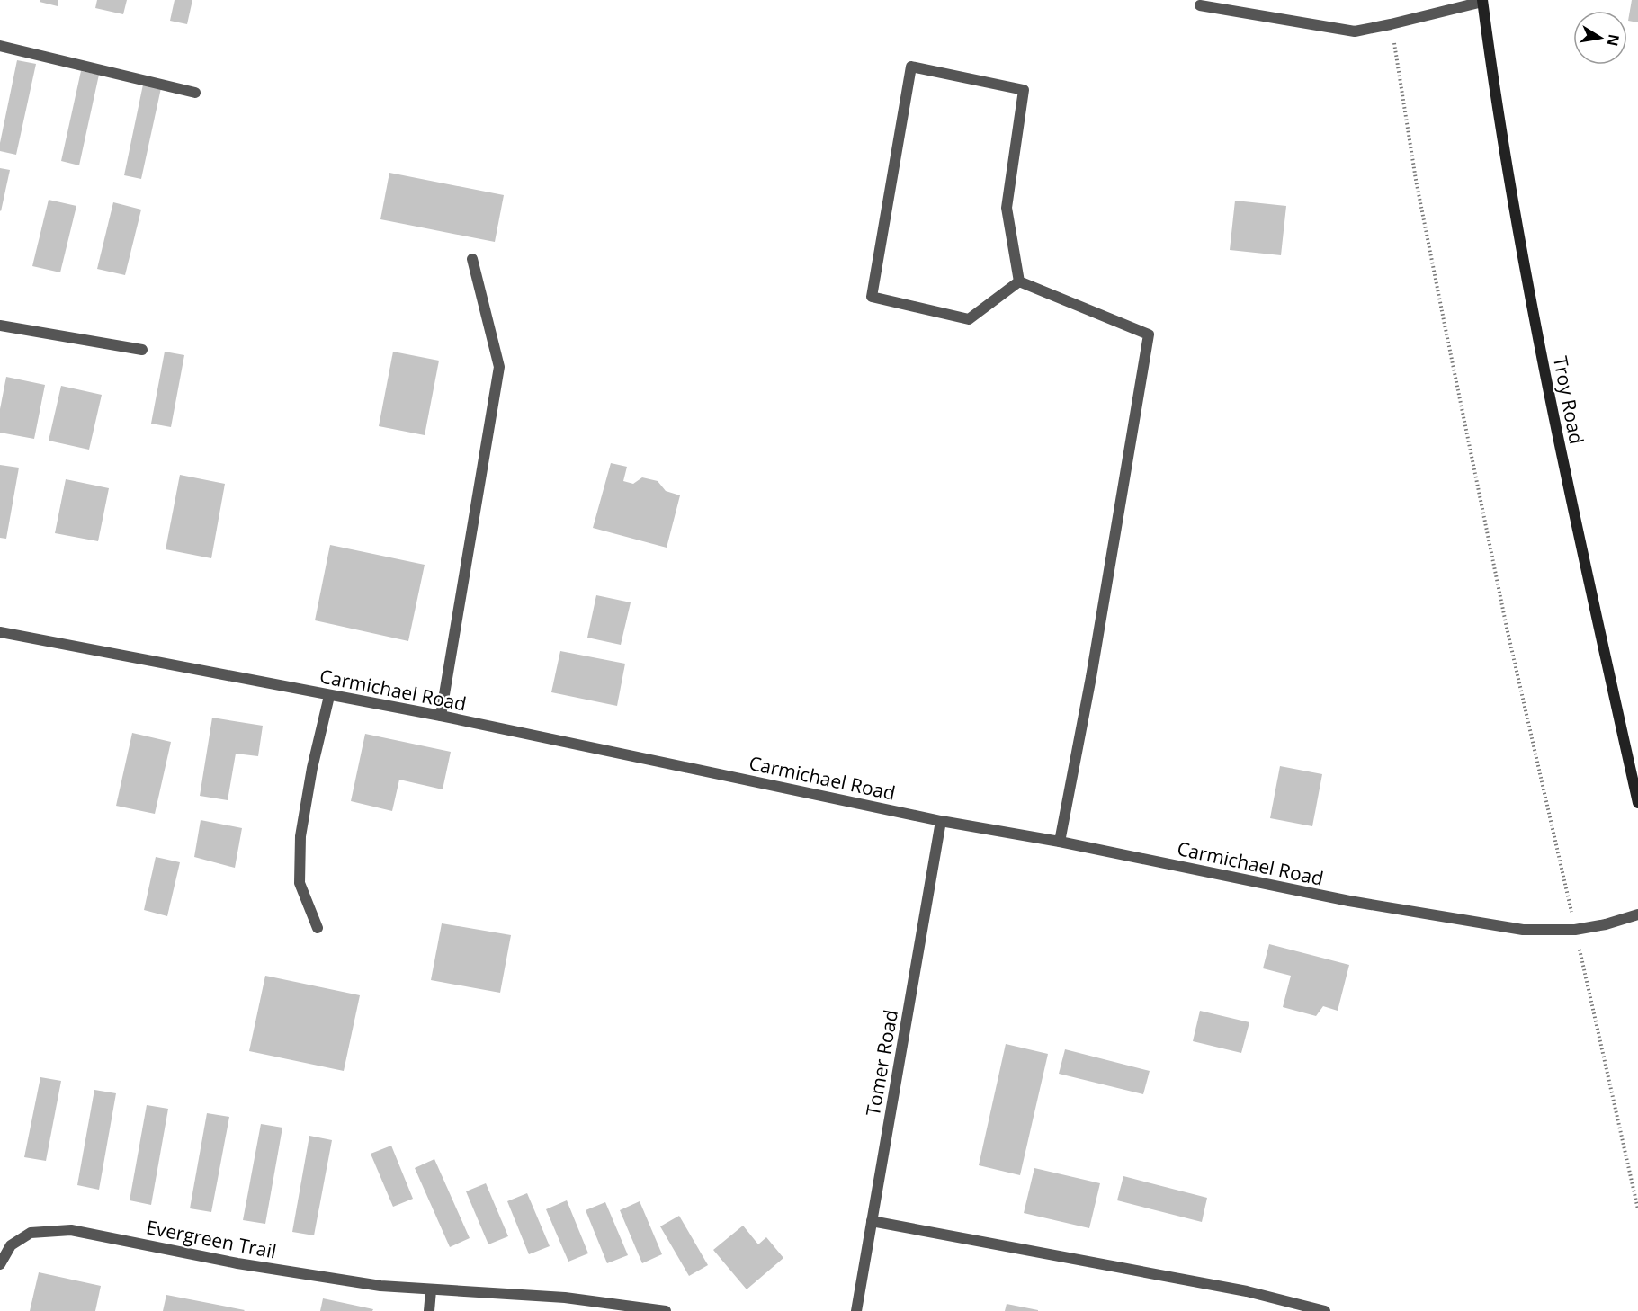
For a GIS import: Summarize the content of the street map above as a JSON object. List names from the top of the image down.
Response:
{
  "streets": {
    "main road": ["Troy Road"],
    "street": ["Carmichael Road", "Tomer Road", "Evergreen Trail"]
  },
  "crossings": [
    ["Carmichael Road", "Tomer Road"]
  ],
  "north": "right"
}
